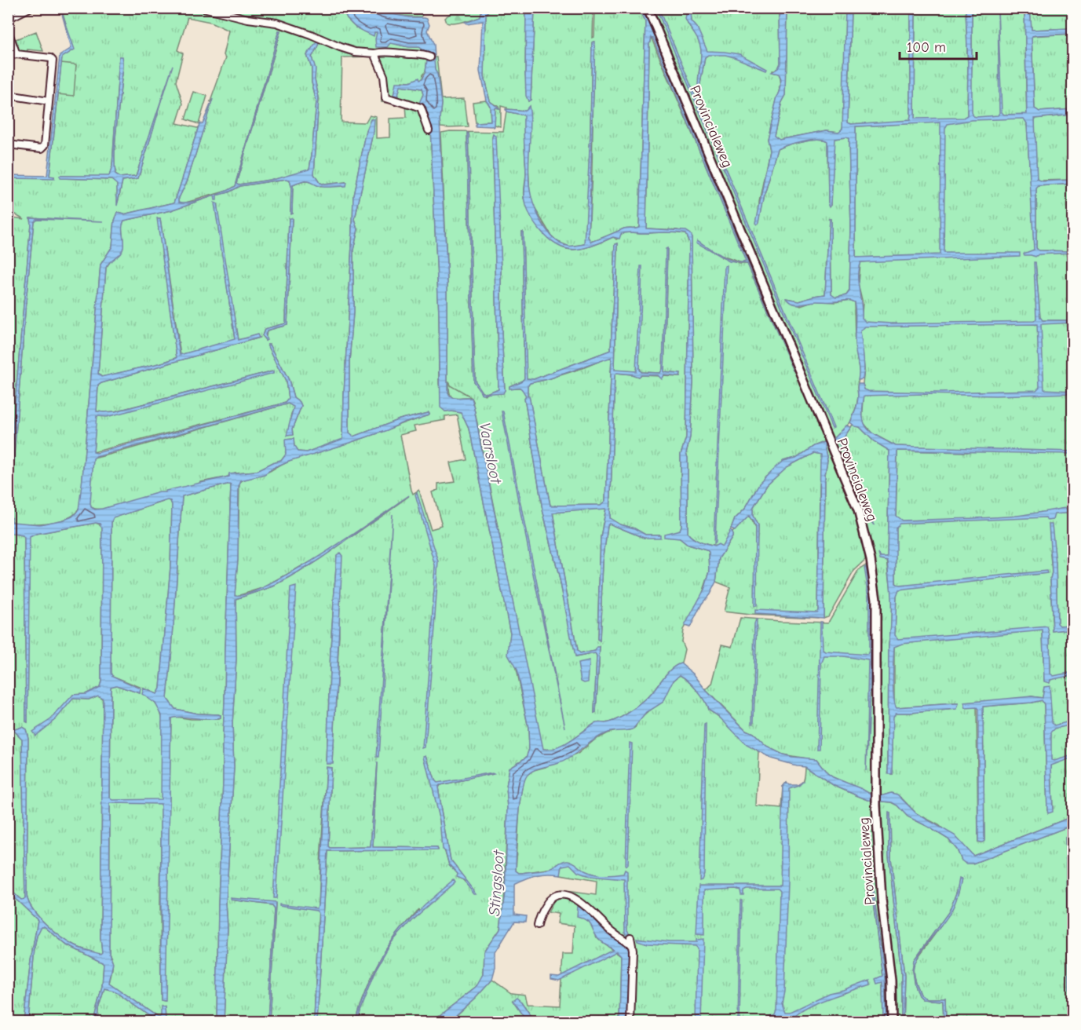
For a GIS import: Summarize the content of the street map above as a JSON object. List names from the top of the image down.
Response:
{
  "streets": {
    "main road": ["Provincialeweg"]
  },
  "water": ["Vaarsloot", "Stingsloot"],
  "scale_bar": "100 m"
}
